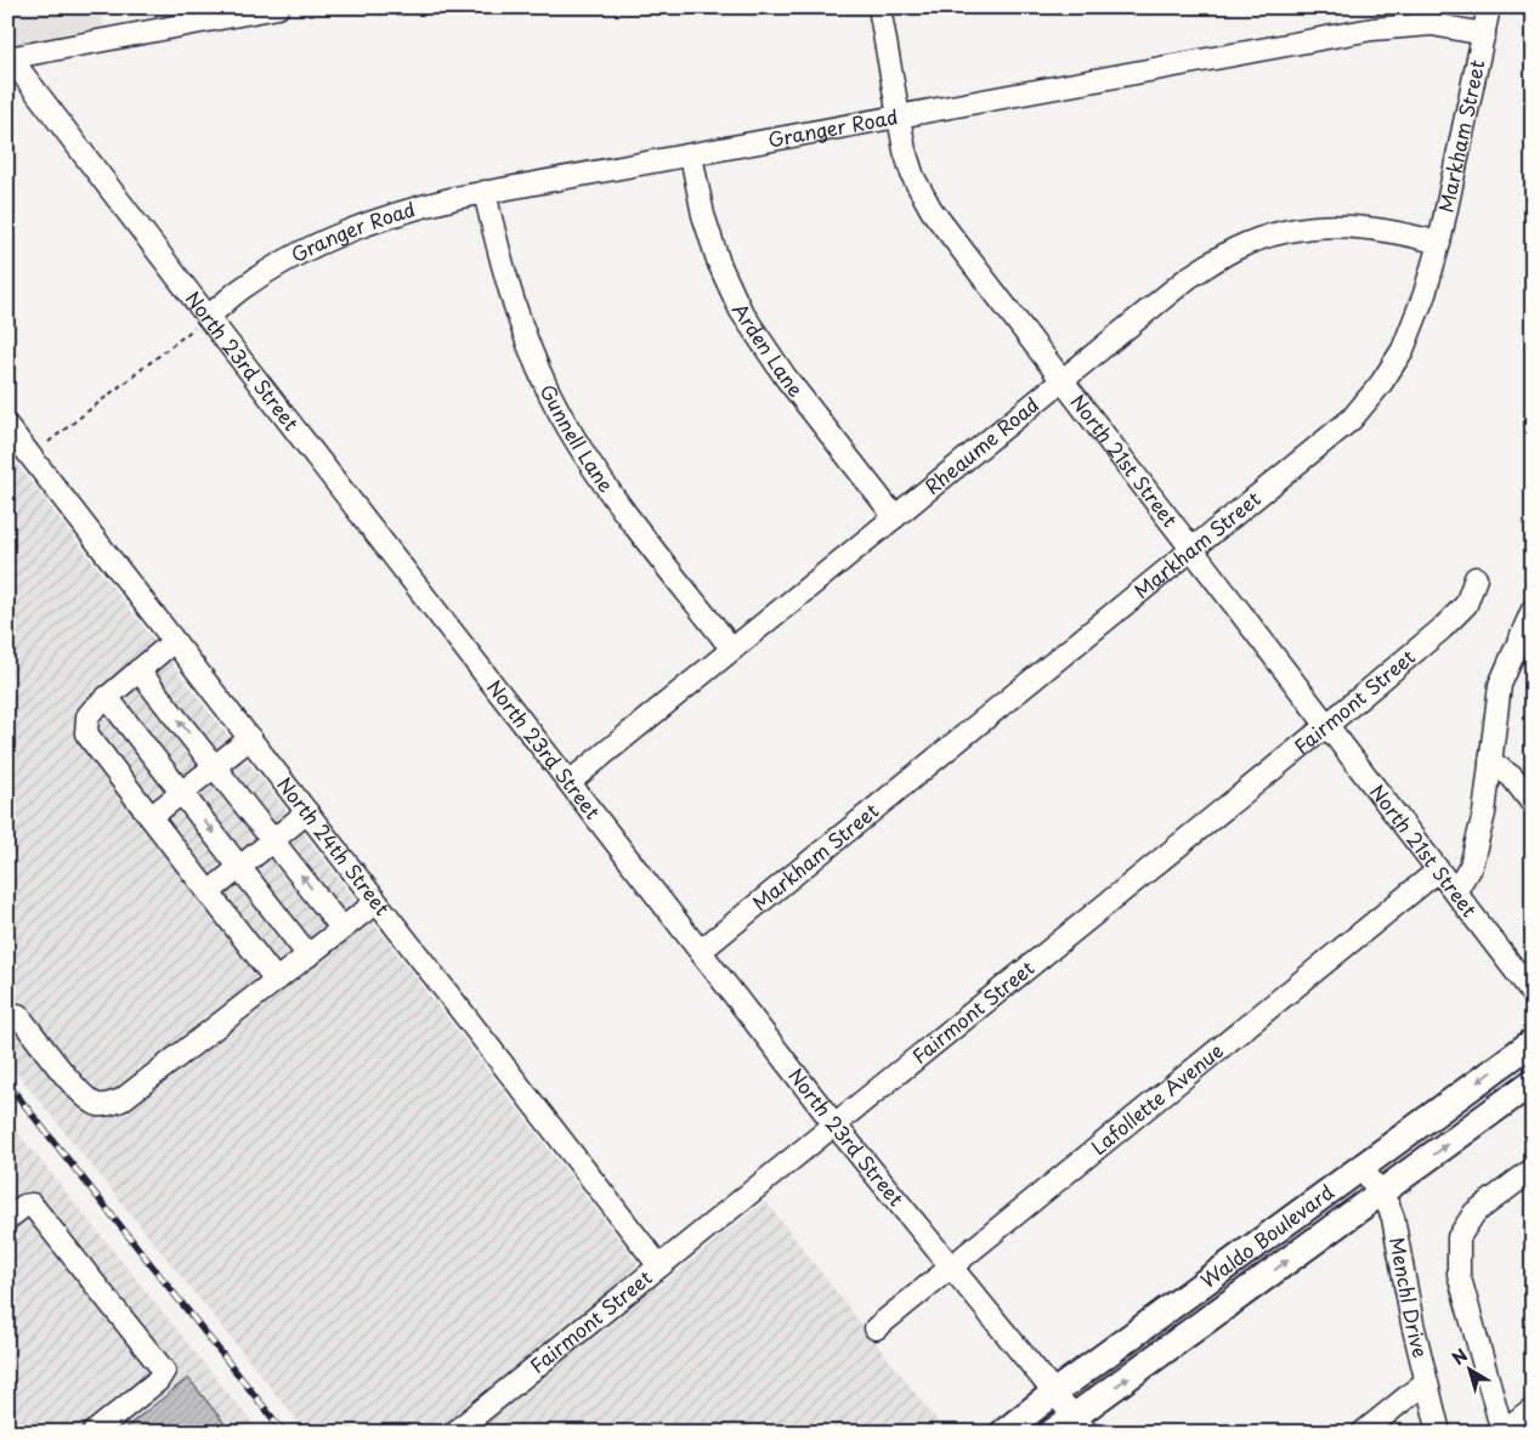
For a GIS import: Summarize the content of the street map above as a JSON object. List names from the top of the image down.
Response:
{
  "streets": {
    "main road": ["Waldo Boulevard"],
    "street": [
      "Granger Road",
      "Markham Street",
      "Arden Lane",
      "North 23rd Street",
      "Gunnell Lane",
      "Rheaume Road",
      "North 21st Street",
      "Fairmont Street",
      "North 24th Street",
      "Lafollette Avenue",
      "Menchl Drive"
    ]
  },
  "crossings": [
    ["Granger Road", "Markham Street"],
    ["Granger Road", "Arden Lane"],
    ["Granger Road", "North 23rd Street"],
    ["Granger Road", "Gunnell Lane"],
    ["Granger Road", "North 21st Street"],
    ["Markham Street", "North 23rd Street"],
    ["Markham Street", "Rheaume Road"],
    ["Markham Street", "North 21st Street"],
    ["Arden Lane", "Rheaume Road"],
    ["North 23rd Street", "Rheaume Road"],
    ["North 23rd Street", "Fairmont Street"],
    ["North 23rd Street", "Lafollette Avenue"],
    ["North 23rd Street", "Waldo Boulevard"],
    ["Gunnell Lane", "Rheaume Road"],
    ["Rheaume Road", "North 21st Street"],
    ["North 21st Street", "Fairmont Street"],
    ["North 21st Street", "Lafollette Avenue"],
    ["Fairmont Street", "North 24th Street"],
    ["Waldo Boulevard", "Menchl Drive"]
  ],
  "north": "top left"
}
